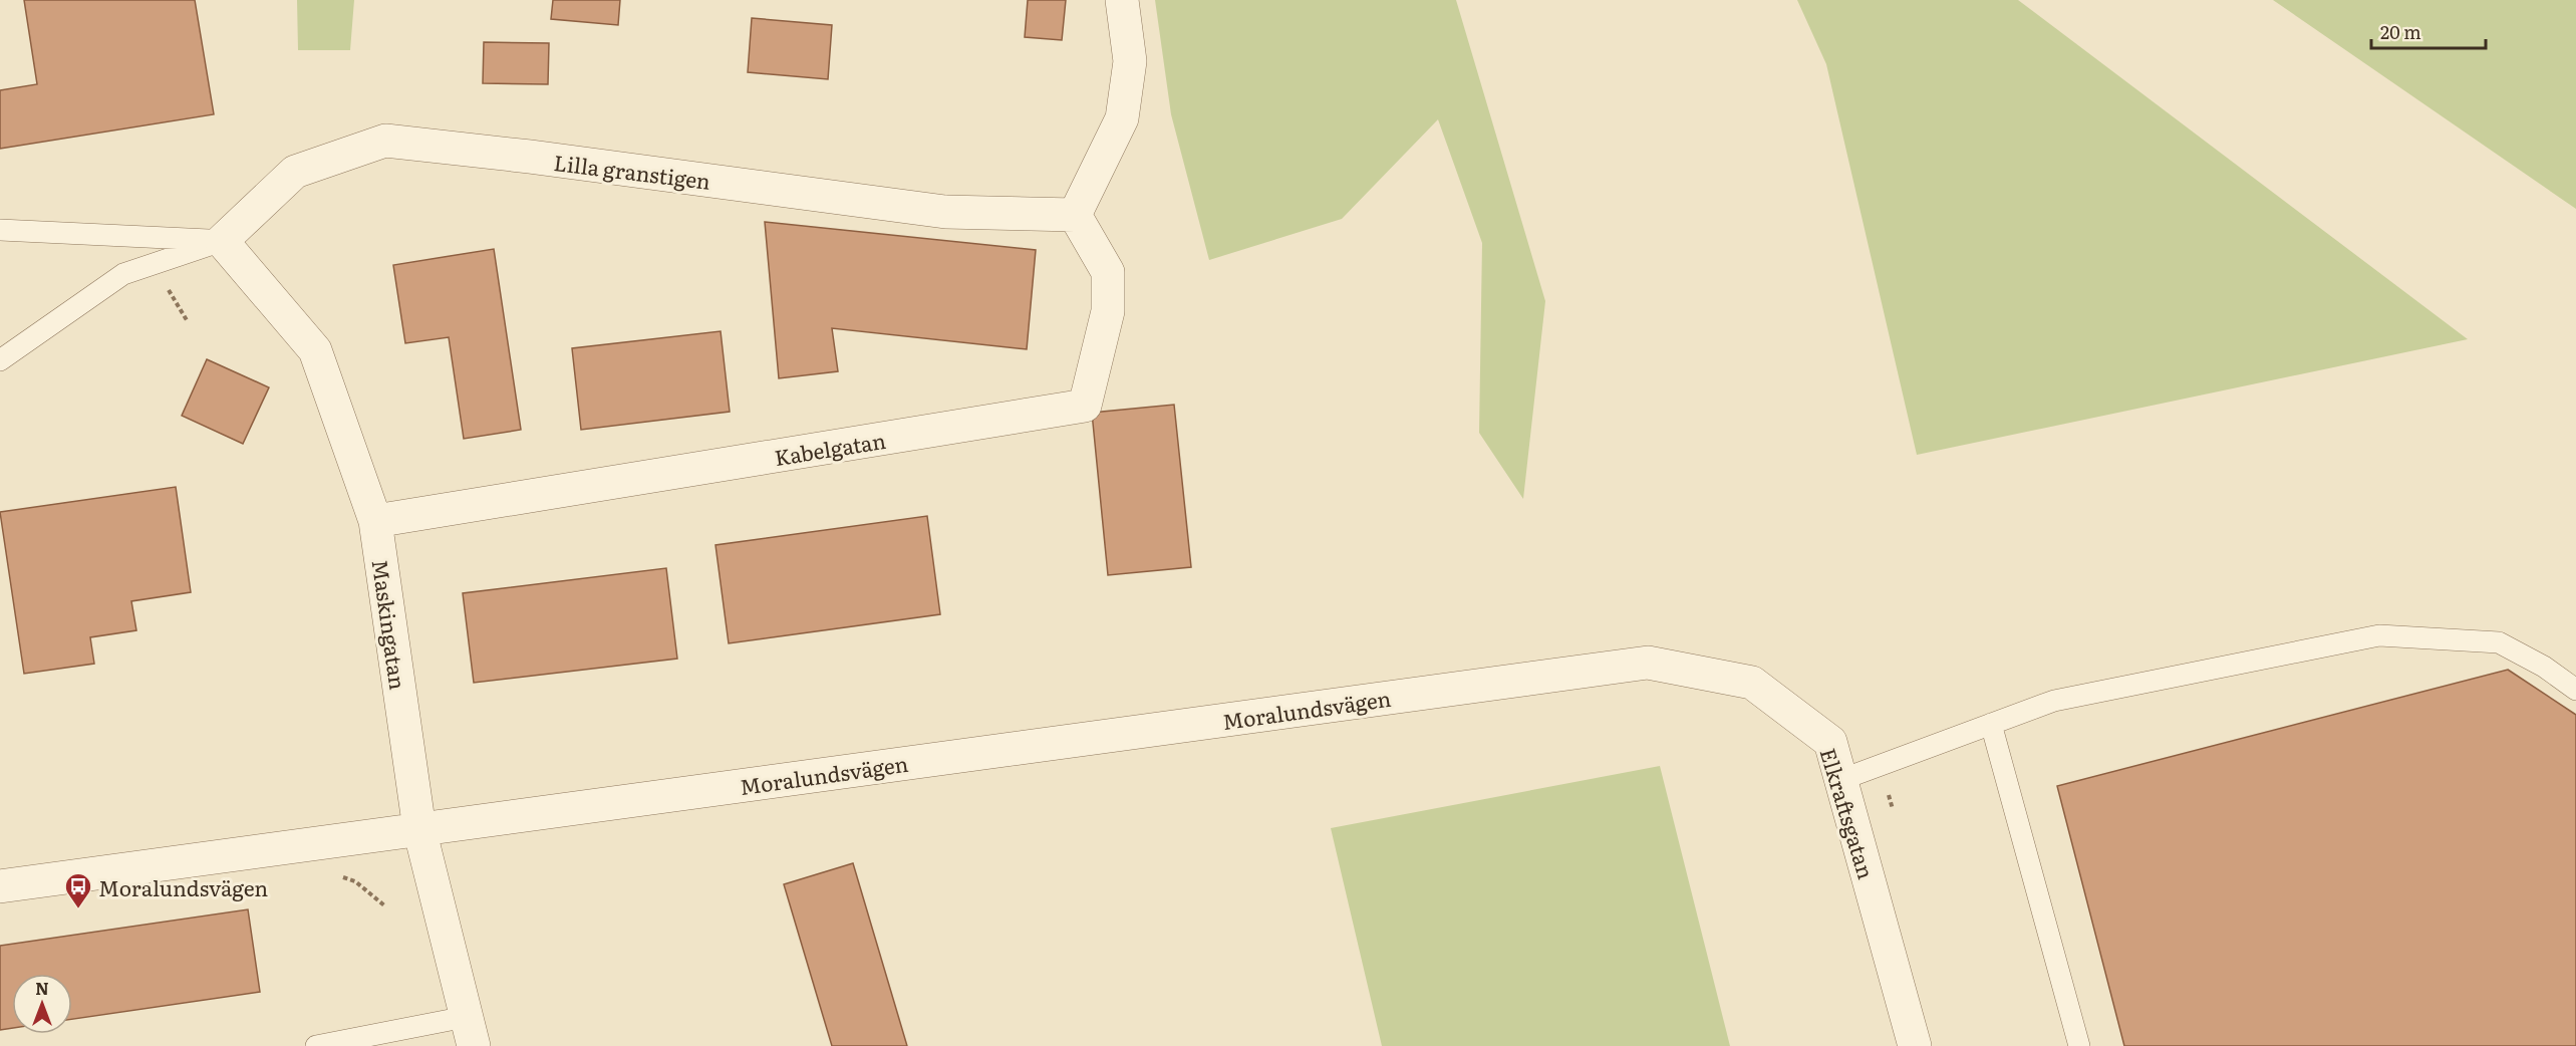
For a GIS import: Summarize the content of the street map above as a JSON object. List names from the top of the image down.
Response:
{
  "streets": {
    "street": [
      "Lilla granstigen",
      "Kabelgatan",
      "Maskingatan",
      "Moralundsvägen",
      "Elkraftsgatan"
    ]
  },
  "crossings": [
    ["Lilla granstigen", "Kabelgatan"],
    ["Lilla granstigen", "Maskingatan"],
    ["Kabelgatan", "Maskingatan"],
    ["Maskingatan", "Moralundsvägen"],
    ["Moralundsvägen", "Elkraftsgatan"]
  ],
  "places": {
    "bus stop": ["Moralundsvägen"]
  },
  "scale_bar": "20 m",
  "north": "top"
}
